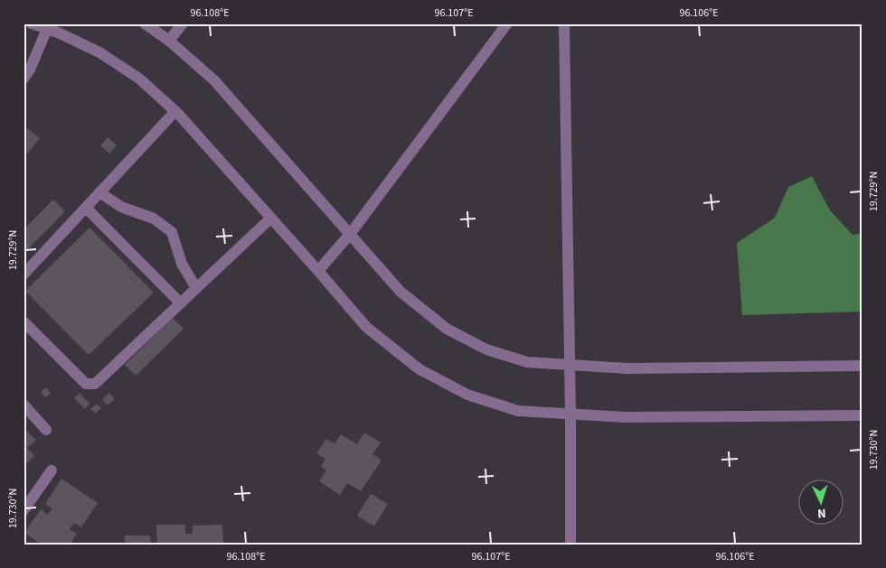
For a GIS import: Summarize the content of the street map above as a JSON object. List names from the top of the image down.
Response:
{
  "north": "bottom",
  "coordinates": [
    "96.108°E",
    "96.107°E",
    "96.106°E",
    "19.729°N",
    "19.730°N"
  ]
}
